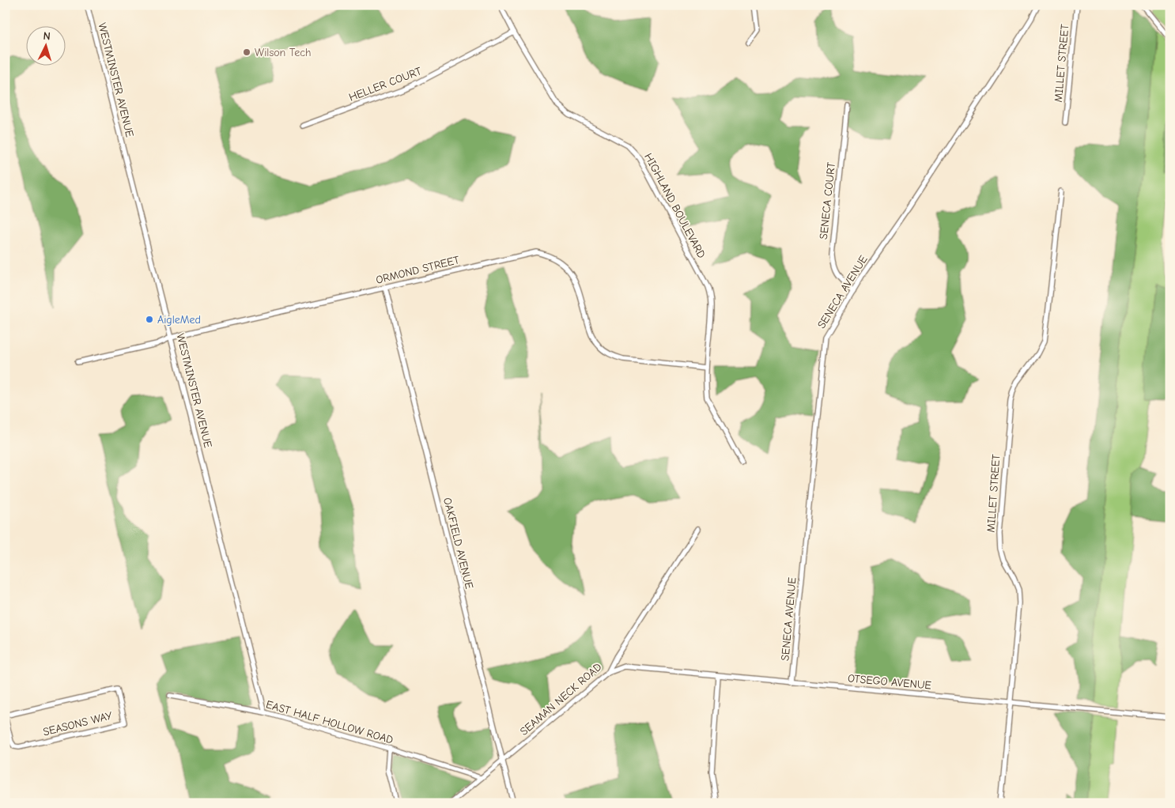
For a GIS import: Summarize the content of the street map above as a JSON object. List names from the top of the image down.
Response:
{
  "streets": {
    "street": [
      "MILLET STREET",
      "WESTMINSTER AVENUE",
      "HELLER COURT",
      "SENECA COURT",
      "HIGHLAND BOULEVARD",
      "ORMOND STREET",
      "SENECA AVENUE",
      "OAKFIELD AVENUE",
      "OTSEGO AVENUE",
      "SEAMAN NECK ROAD",
      "EAST HALF HOLLOW ROAD",
      "SEASONS WAY"
    ]
  },
  "crossings": [
    ["MILLET STREET", "OTSEGO AVENUE"],
    ["WESTMINSTER AVENUE", "ORMOND STREET"],
    ["WESTMINSTER AVENUE", "EAST HALF HOLLOW ROAD"],
    ["HELLER COURT", "HIGHLAND BOULEVARD"],
    ["SENECA COURT", "SENECA AVENUE"],
    ["HIGHLAND BOULEVARD", "ORMOND STREET"],
    ["ORMOND STREET", "OAKFIELD AVENUE"],
    ["SENECA AVENUE", "OTSEGO AVENUE"],
    ["OAKFIELD AVENUE", "SEAMAN NECK ROAD"],
    ["OTSEGO AVENUE", "SEAMAN NECK ROAD"],
    ["SEAMAN NECK ROAD", "EAST HALF HOLLOW ROAD"]
  ],
  "places": ["Wilson Tech", "AigleMed"],
  "north": "top"
}
